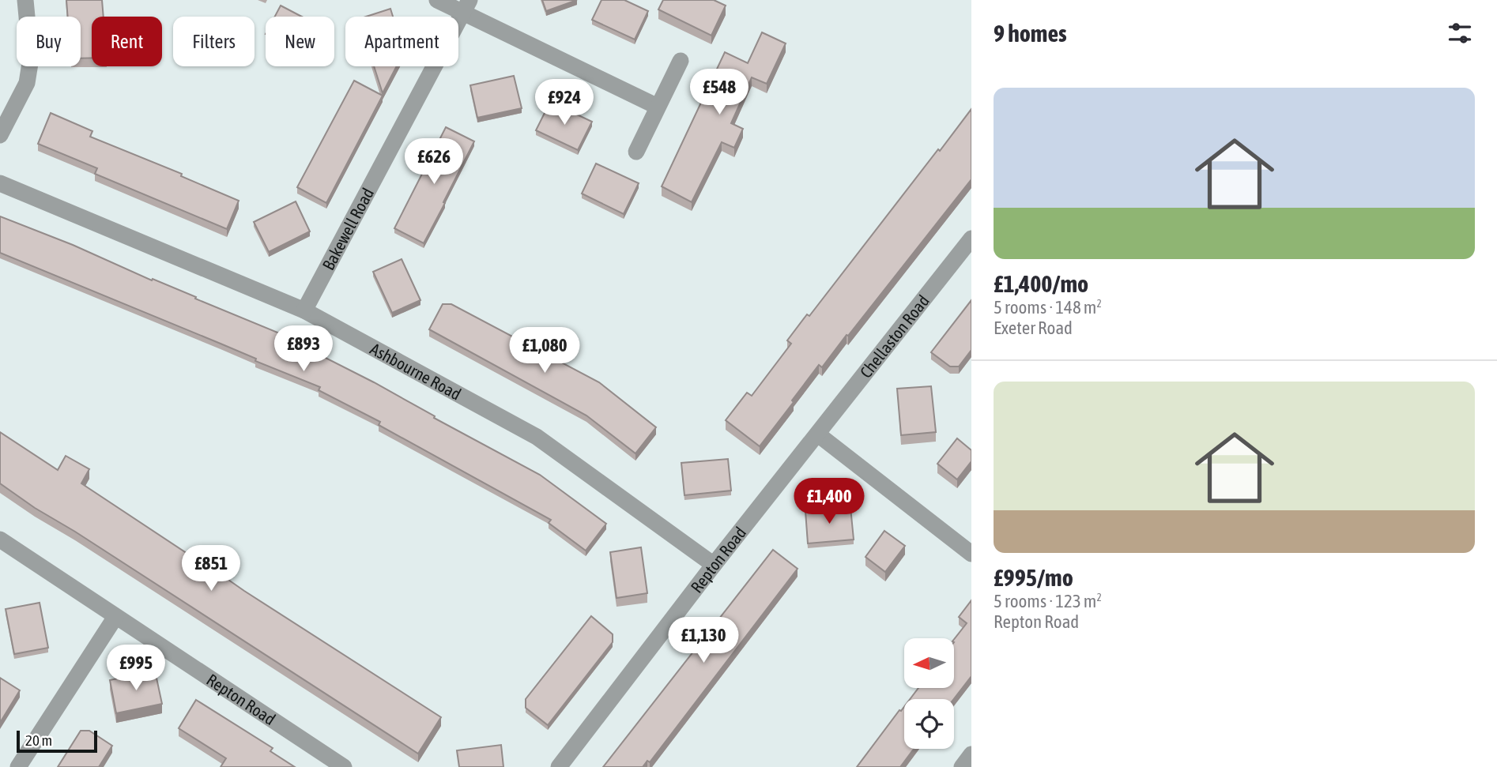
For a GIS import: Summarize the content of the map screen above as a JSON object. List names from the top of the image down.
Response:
{
  "streets": {
    "street": [
      "Bakewell Road",
      "Chellaston Road",
      "Ashbourne Road",
      "Repton Road"
    ]
  },
  "crossings": [
    ["Bakewell Road", "Ashbourne Road"],
    ["Chellaston Road", "Repton Road"],
    ["Ashbourne Road", "Repton Road"]
  ],
  "scale_bar": "20 m",
  "north": "left",
  "page": {
    "heading": "9 homes",
    "chip": [
      "Buy",
      "Rent",
      "Filters",
      "New",
      "Apartment"
    ],
    "list": [
      {
        "name": "£1,400/mo",
        "note": "5 rooms · 148 m² · Exeter Road"
      },
      {
        "name": "£995/mo",
        "note": "5 rooms · 123 m² · Repton Road"
      }
    ],
    "price": [
      "£548",
      "£924",
      "£626",
      "£893",
      "£1,080",
      "£1,400",
      "£851",
      "£1,130",
      "£995"
    ],
    "scale": "20 m"
  }
}
